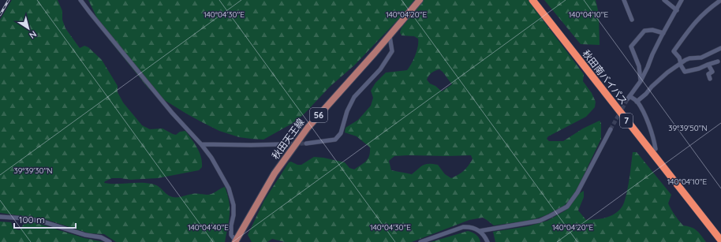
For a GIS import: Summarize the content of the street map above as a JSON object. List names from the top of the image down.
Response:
{
  "streets": {
    "highway": ["秋田南バイパス", "7"],
    "main road": ["56", "秋田天王線"]
  },
  "scale_bar": "100 m",
  "north": "bottom right",
  "coordinates": [
    "140°04'30\"E",
    "140°04'20\"E",
    "140°04'10\"E",
    "39°39'50\"N",
    "39°39'30\"N",
    "140°04'40\"E"
  ]
}
